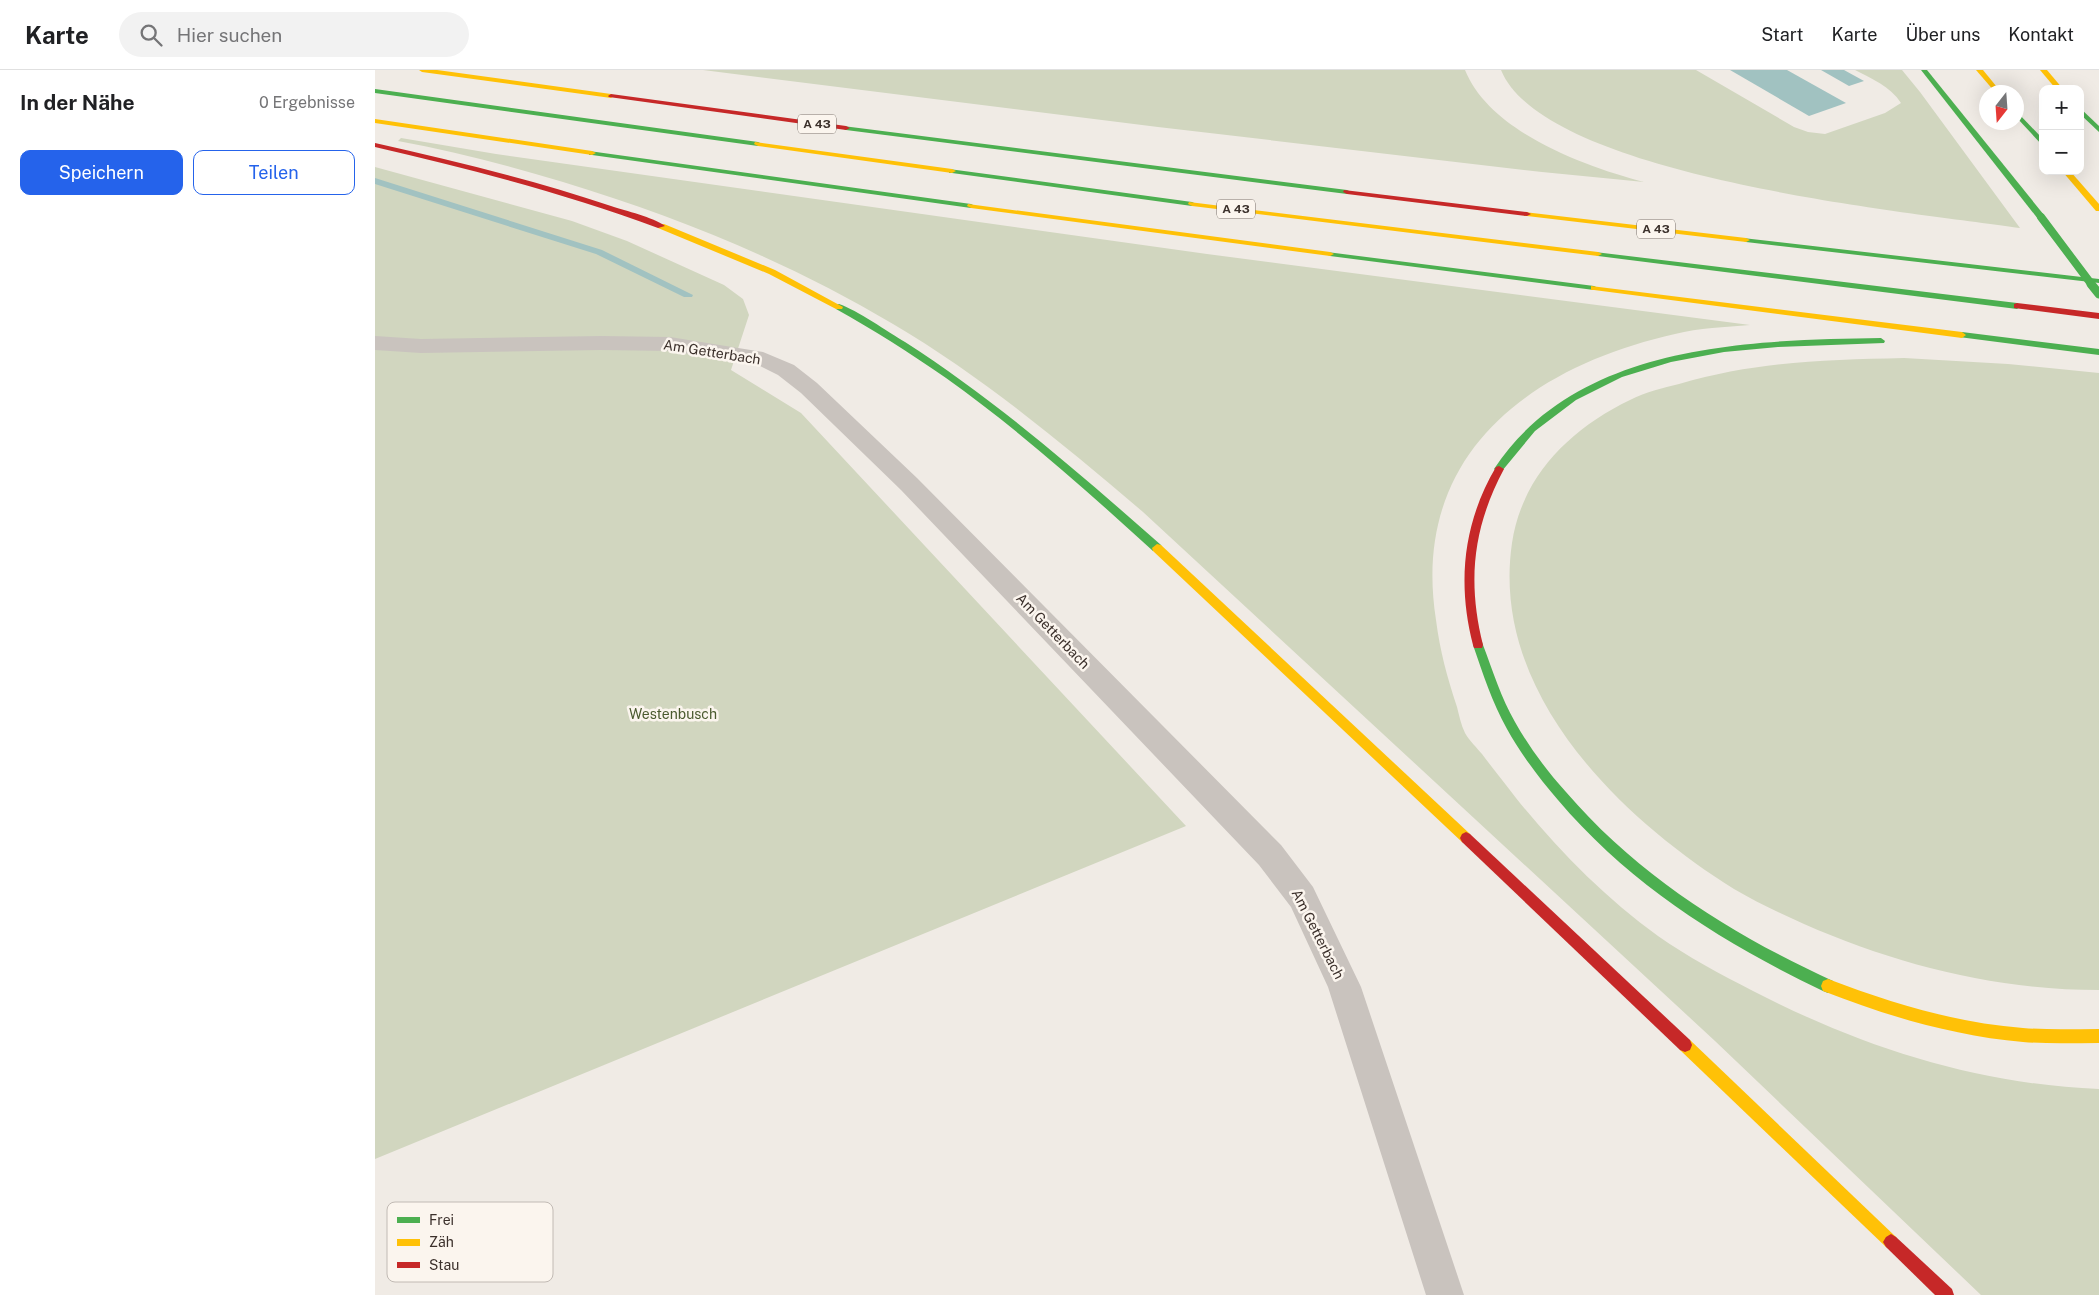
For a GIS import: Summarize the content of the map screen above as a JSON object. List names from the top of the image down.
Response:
{
  "streets": {
    "highway": ["A 43"],
    "street": ["Am Getterbach"]
  },
  "parks": ["Westenbusch"],
  "legend": ["Frei", "Zäh", "Stau"],
  "north": "bottom",
  "page": {
    "header": "Karte",
    "search": "Hier suchen",
    "nav": [
      "Start",
      "Karte",
      "Über uns",
      "Kontakt"
    ],
    "heading": ["In der Nähe", "0 Ergebnisse"],
    "map_buttons": ["+", "−"],
    "buttons": ["Speichern", "Teilen"]
  }
}
